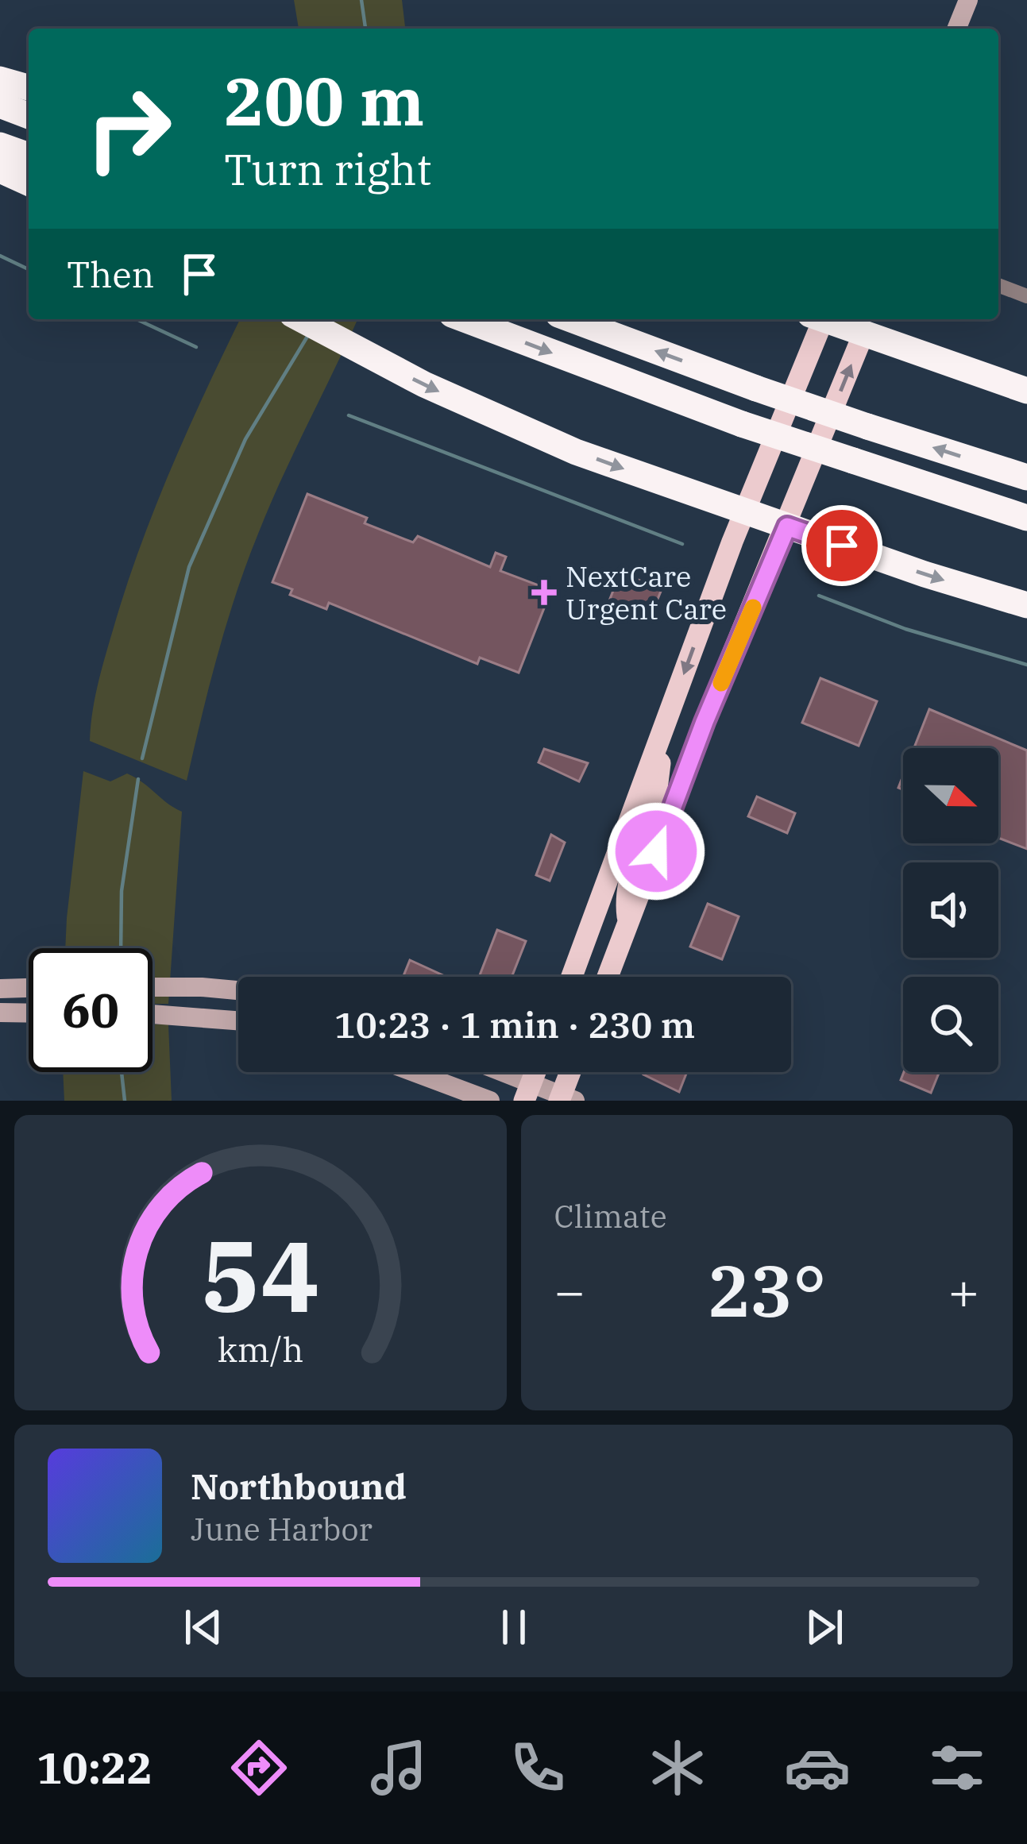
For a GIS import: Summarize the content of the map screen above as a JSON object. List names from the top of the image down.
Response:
{
  "places": {
    "health": ["NextCare Urgent Care"]
  },
  "north": "right",
  "page": {
    "turn": ["200 m", "Turn right"],
    "then": "Then",
    "limit": "60",
    "trip": "10:23 · 1 min · 230 m",
    "tile": "Climate",
    "heat": ["−", "23°", "+"],
    "song": ["Northbound", "June Harbor"],
    "tabs": "10:22",
    "gauge": ["54", "km/h"]
  }
}
